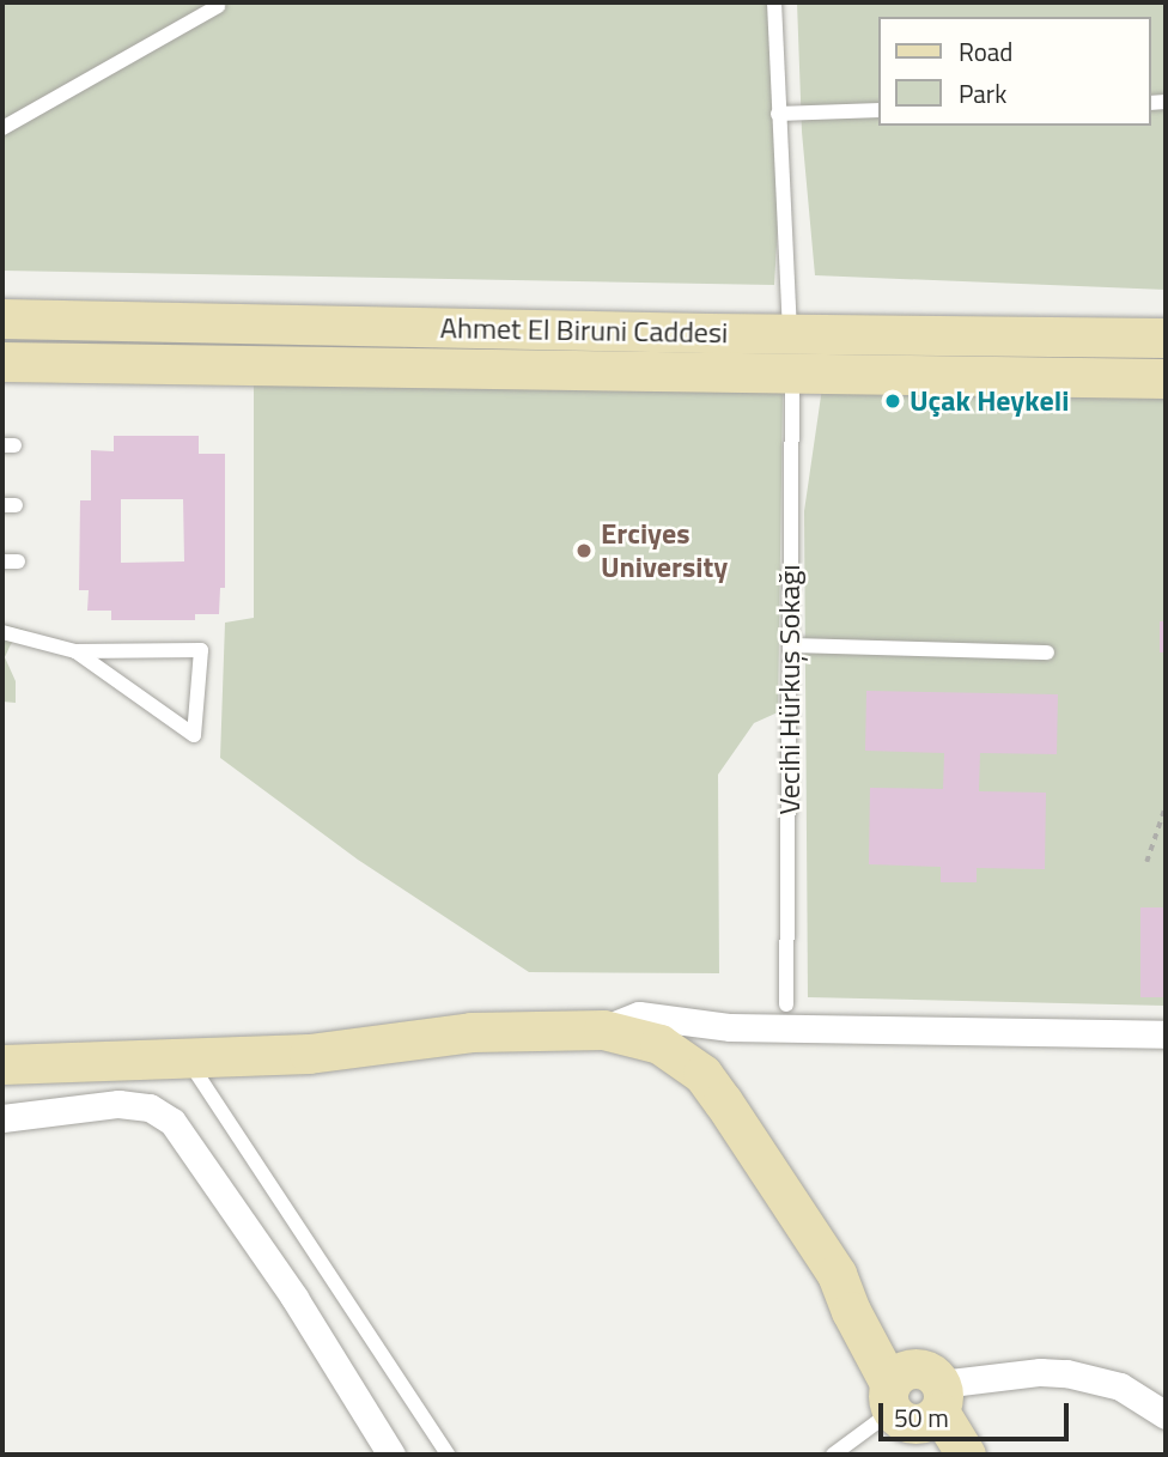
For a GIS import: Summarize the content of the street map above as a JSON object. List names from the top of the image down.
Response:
{
  "streets": {
    "street": ["Ahmet El Biruni Caddesi"],
    "lane": ["Vecihi Hürkuş Sokağı"]
  },
  "crossings": [
    ["Ahmet El Biruni Caddesi", "Vecihi Hürkuş Sokağı"]
  ],
  "places": ["Uçak Heykeli", "Erciyes University"],
  "legend": ["Road", "Park"],
  "scale_bar": "50 m"
}
